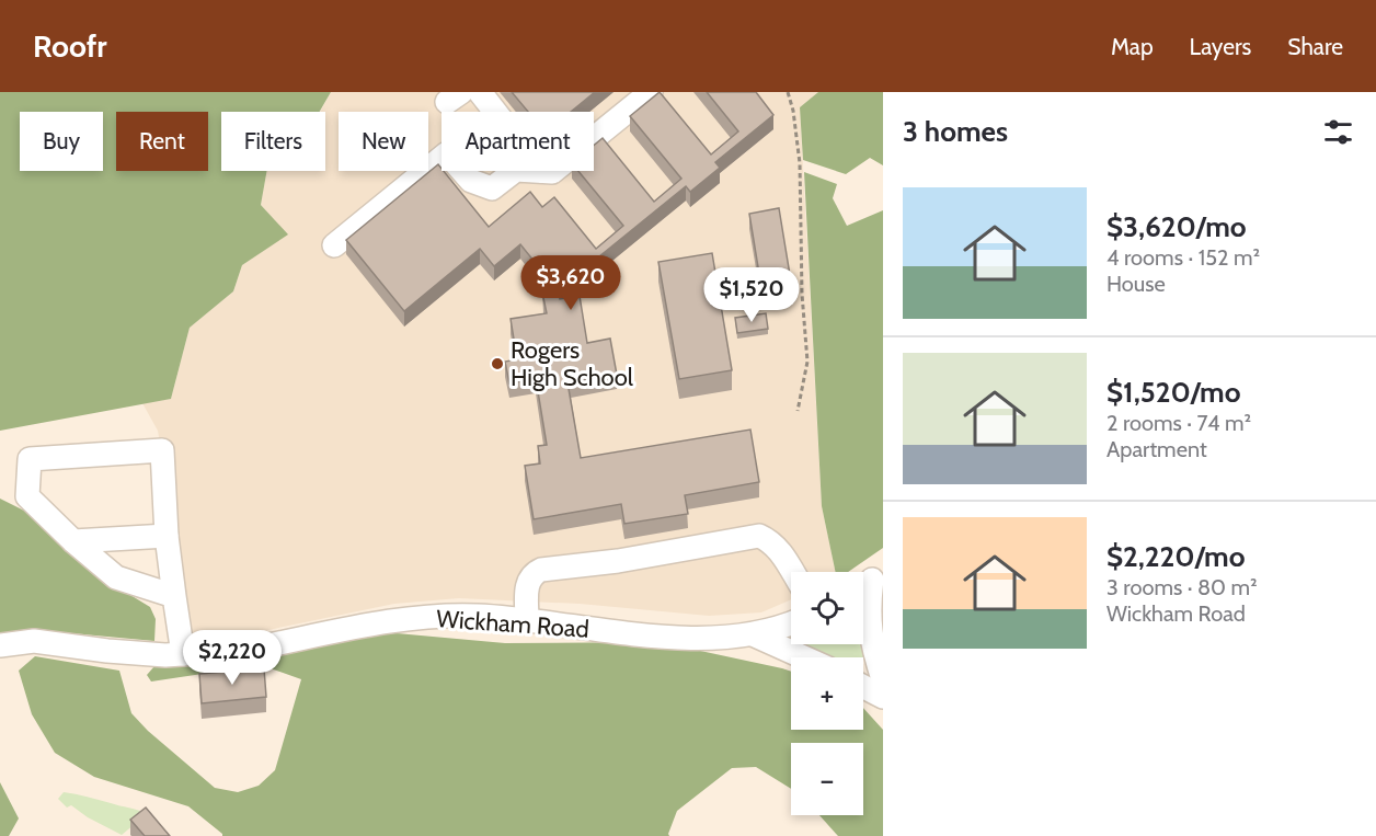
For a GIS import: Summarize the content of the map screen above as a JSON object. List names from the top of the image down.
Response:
{
  "streets": {
    "street": ["Wickham Road"]
  },
  "places": ["Rogers High School"],
  "page": {
    "header": "Roofr",
    "nav": ["Map", "Layers", "Share"],
    "heading": "3 homes",
    "chip": [
      "Buy",
      "Rent",
      "Filters",
      "New",
      "Apartment"
    ],
    "list": [
      {
        "name": "$3,620/mo",
        "note": "4 rooms · 152 m² · House"
      },
      {
        "name": "$1,520/mo",
        "note": "2 rooms · 74 m² · Apartment"
      },
      {
        "name": "$2,220/mo",
        "note": "3 rooms · 80 m² · Wickham Road"
      }
    ],
    "price": ["$3,620", "$1,520", "$2,220"],
    "map_buttons": ["+", "−"]
  }
}
